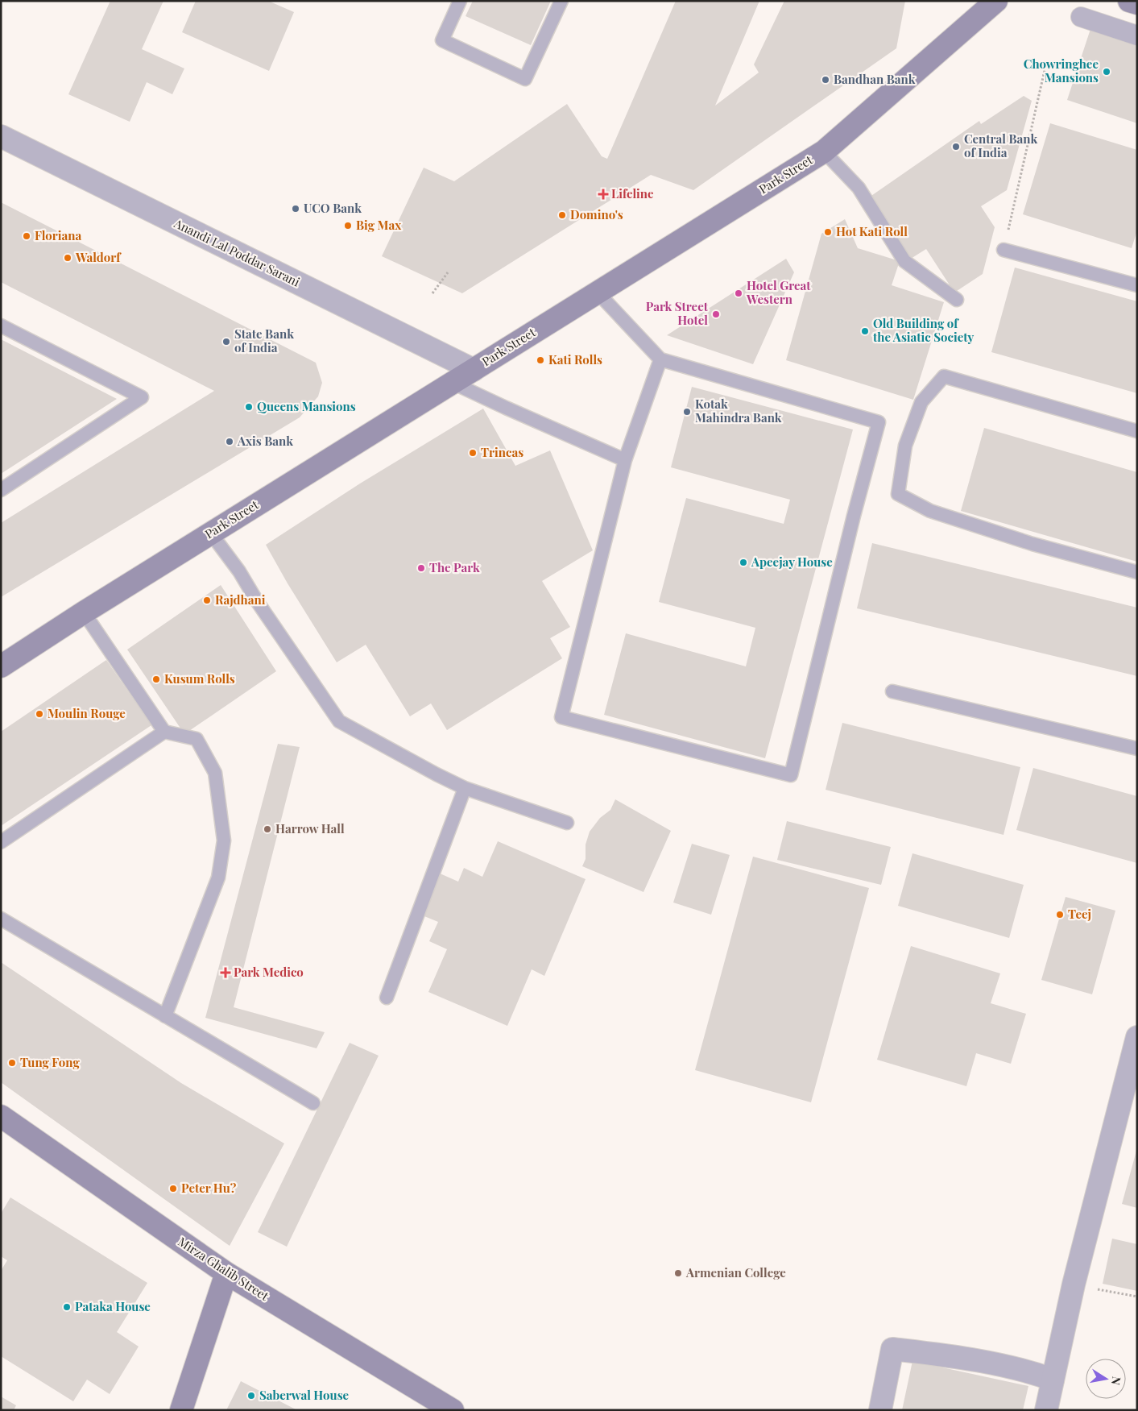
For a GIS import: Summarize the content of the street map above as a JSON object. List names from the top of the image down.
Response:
{
  "streets": {
    "main road": ["Park Street", "Mirza Ghalib Street"],
    "street": ["Anandi Lal Poddar Sarani"]
  },
  "crossings": [
    ["Park Street", "Anandi Lal Poddar Sarani"]
  ],
  "places": {
    "other": [
      "Chowringhee Mansions",
      "Bandhan Bank",
      "Central Bank of India",
      "UCO Bank",
      "Domino's",
      "Big Max",
      "Hot Kati Roll",
      "Floriana",
      "Waldorf",
      "Hotel Great Western",
      "Park Street Hotel",
      "Old Building of the Asiatic Society",
      "State Bank of India",
      "Kati Rolls",
      "Queens Mansions",
      "Kotak Mahindra Bank",
      "Axis Bank",
      "Trincas",
      "Apeejay House",
      "The Park",
      "Rajdhani",
      "Kusum Rolls",
      "Moulin Rouge",
      "Harrow Hall",
      "Teej",
      "Tung Fong",
      "Peter Hu?",
      "Armenian College",
      "Pataka House",
      "Saberwal House"
    ],
    "health": ["Lifeline", "Park Medico"]
  },
  "north": "right"
}
